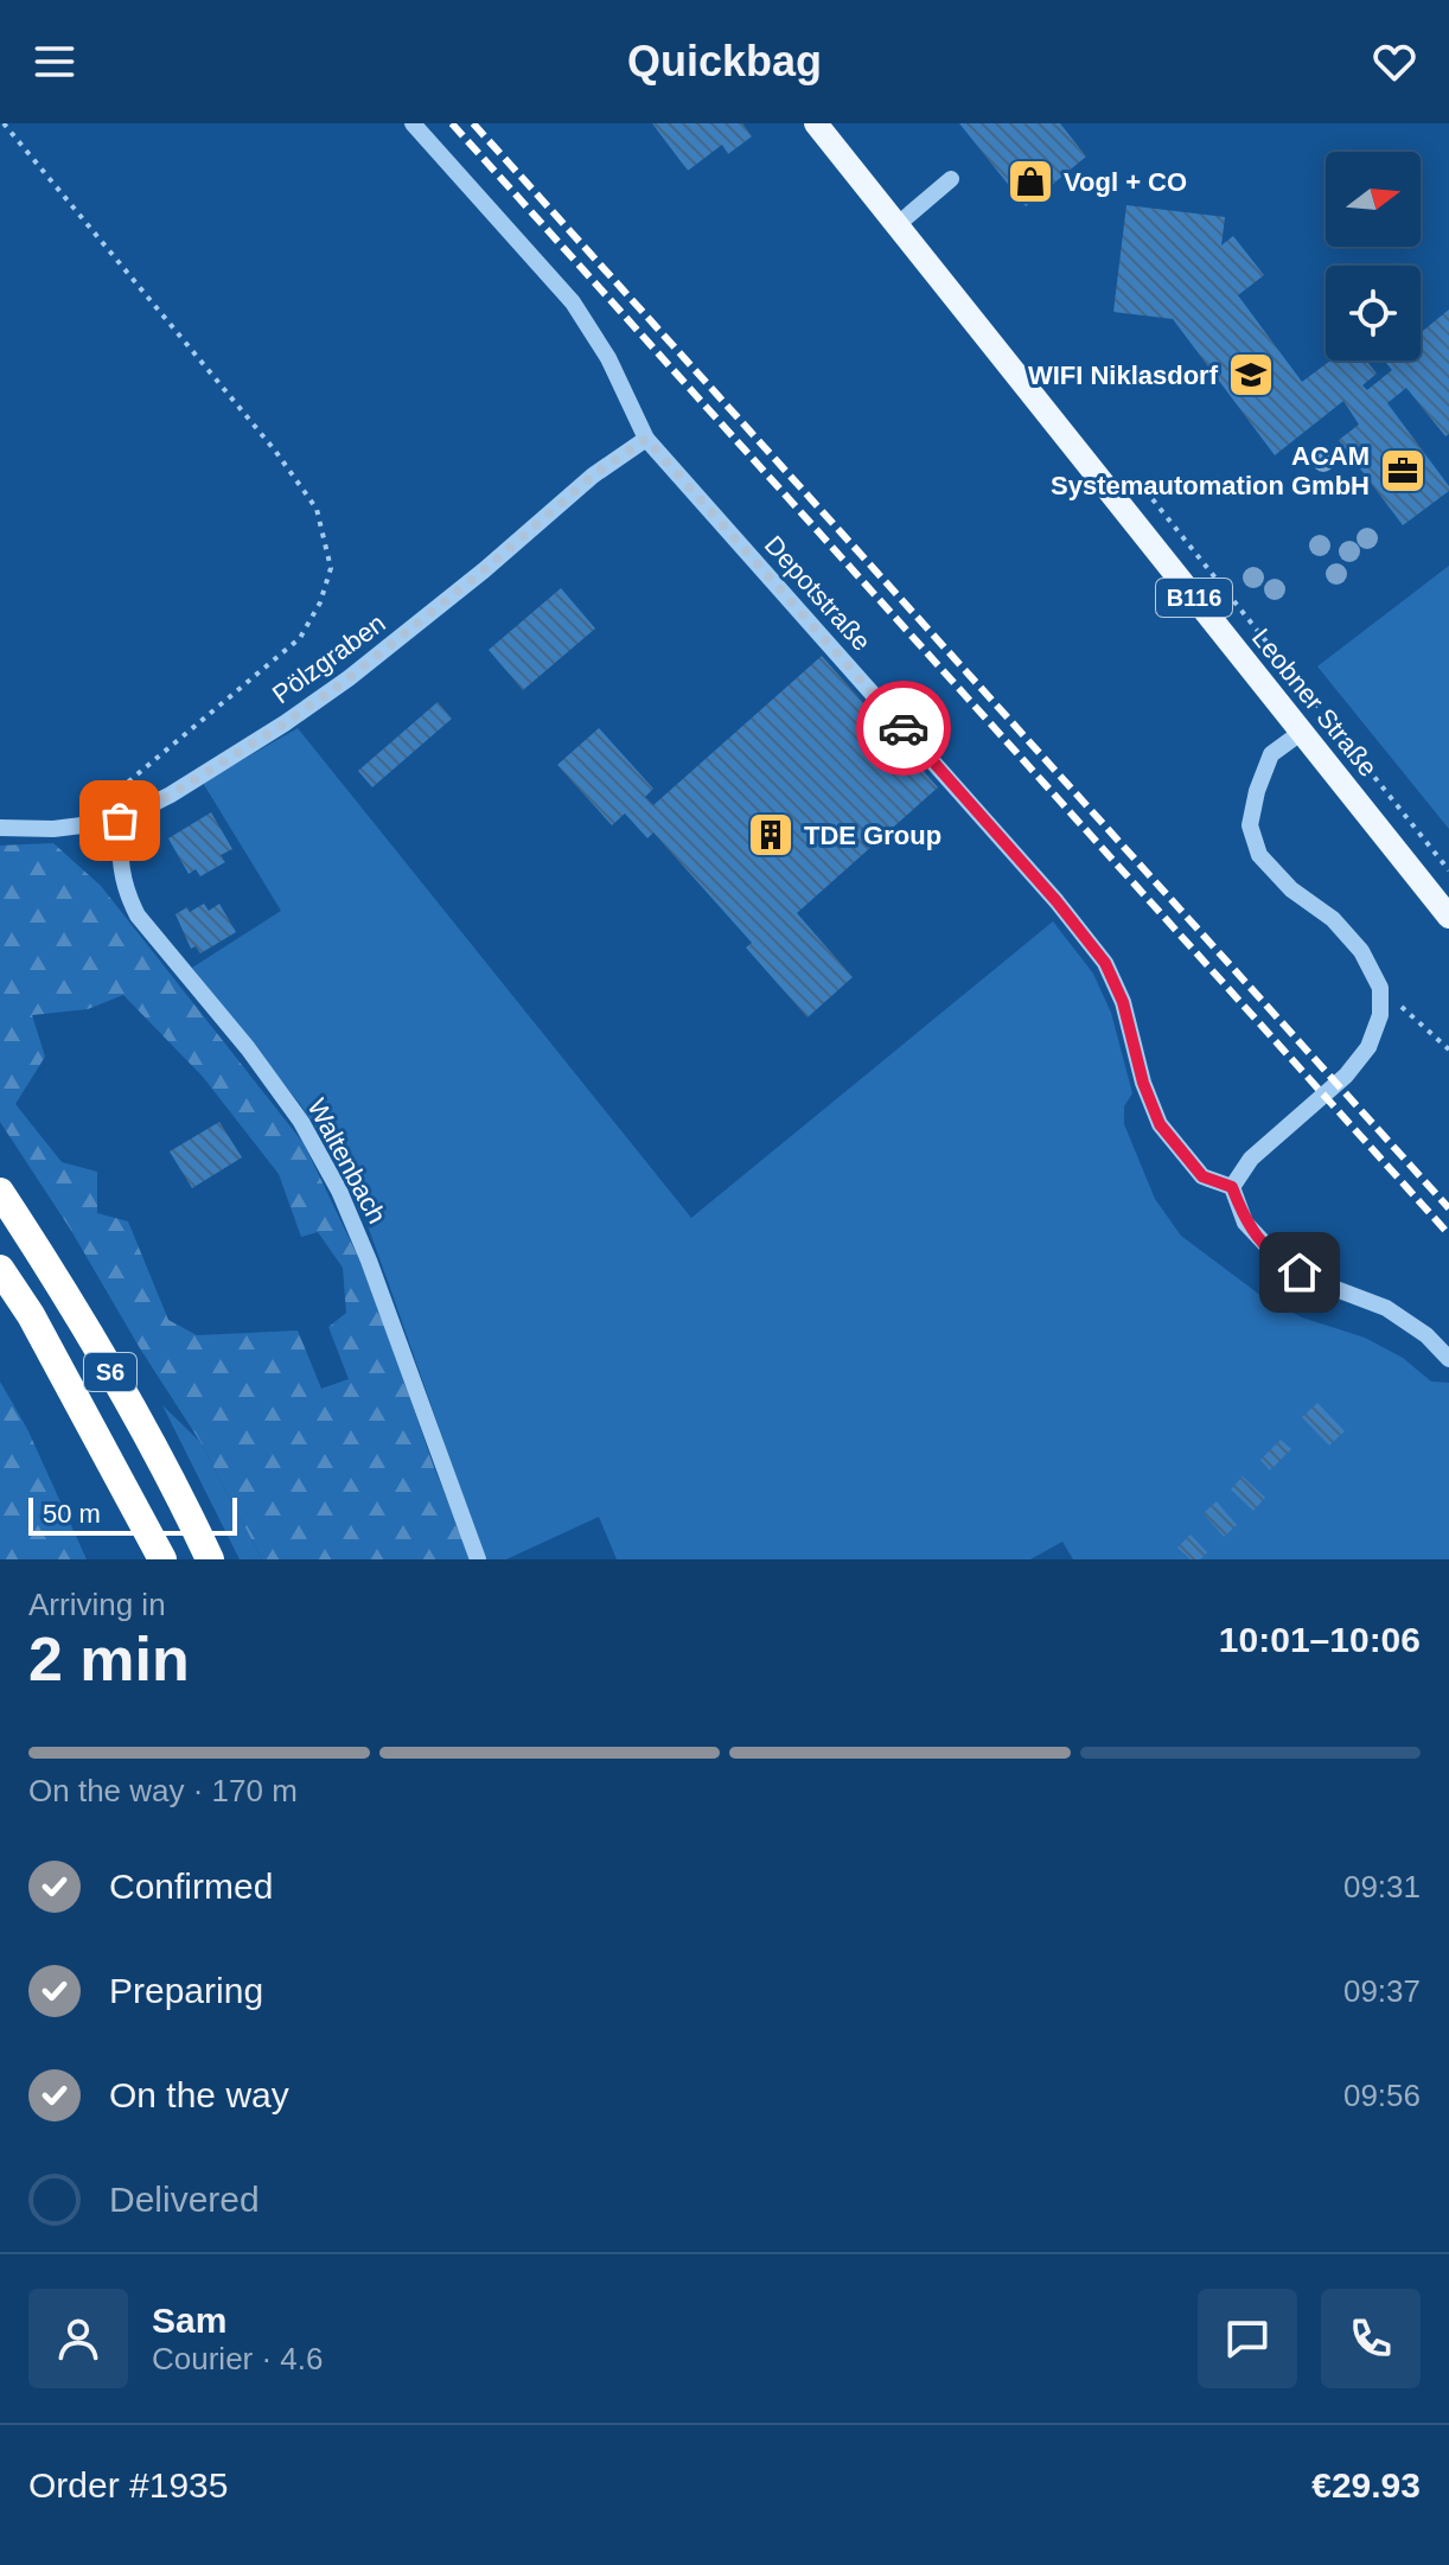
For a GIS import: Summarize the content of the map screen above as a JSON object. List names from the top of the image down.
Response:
{
  "streets": {
    "highway": ["S6"],
    "main road": ["B116", "Leobner Straße"],
    "street": ["Depotstraße", "Pölzgraben", "Waltenbach"]
  },
  "crossings": [
    ["Depotstraße", "Pölzgraben"],
    ["Pölzgraben", "Waltenbach"]
  ],
  "places": {
    "shop": ["Vogl + CO"],
    "school or university": ["WIFI Niklasdorf"],
    "office": ["ACAM Systemautomation GmbH"],
    "building": ["TDE Group"]
  },
  "scale_bar": "50 m",
  "north": "right",
  "page": {
    "header": "Quickbag",
    "scale": "50 m",
    "heading": ["2 min", "Arriving in", "10:01–10:06"],
    "panel": [
      "Sam",
      "Courier · 4.6",
      "Order #1935",
      "€29.93"
    ],
    "bar": "On the way · 170 m",
    "list": [
      ["Confirmed", "09:31"],
      ["Preparing", "09:37"],
      ["On the way", "09:56"],
      "Delivered"
    ]
  }
}
